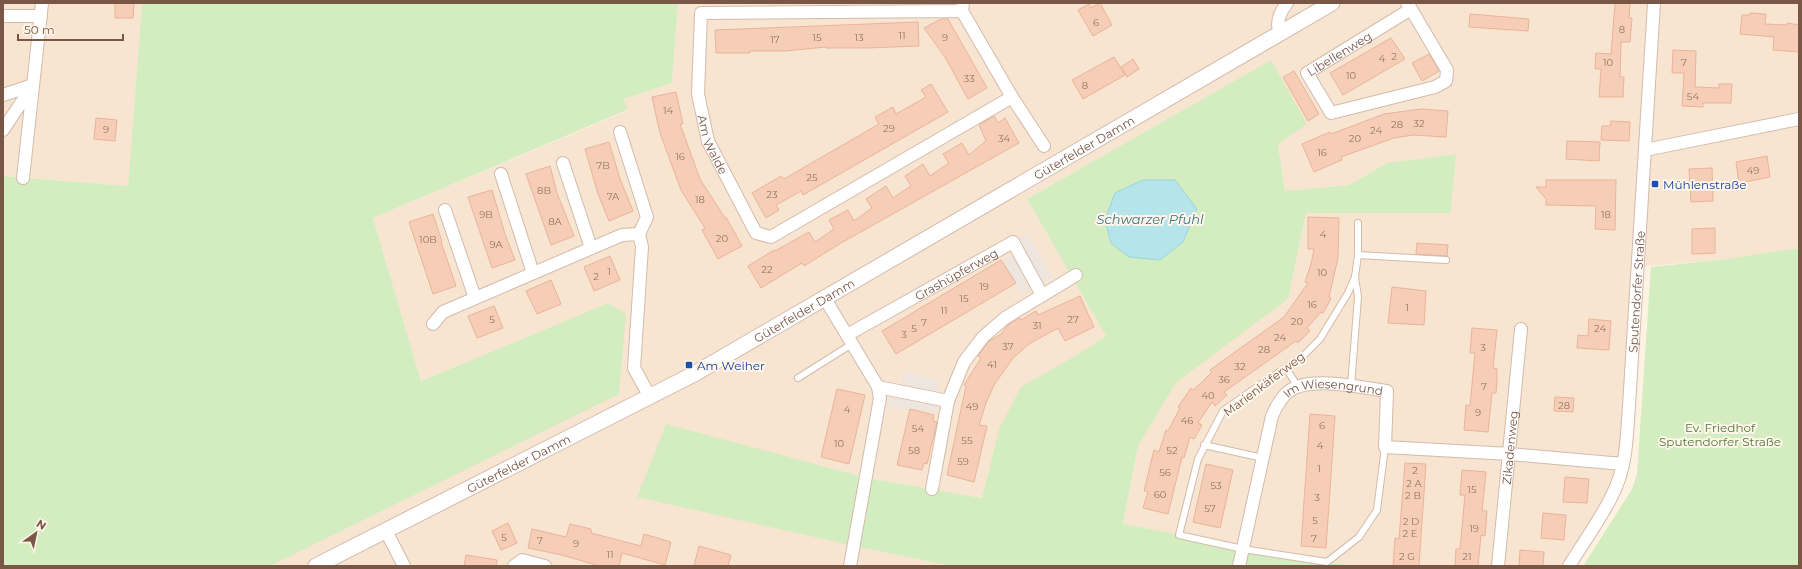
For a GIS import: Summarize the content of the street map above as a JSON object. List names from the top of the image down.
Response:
{
  "streets": {
    "street": [
      "Libellenweg",
      "Am Walde",
      "Güterfelder Damm",
      "Grashüpferweg",
      "Sputendorfer Straße",
      "Im Wiesengrund",
      "Zikadenweg"
    ],
    "lane": ["Marienkäferweg"]
  },
  "crossings": [
    ["Marienkäferweg", "Im Wiesengrund"]
  ],
  "water": ["Schwarzer Pfuhl"],
  "parks": ["Ev. Friedhof Sputendorfer Straße"],
  "places": {
    "transit": ["Mühlenstraße", "Am Weiher"]
  },
  "house_numbers": [
    "6",
    "8",
    "11",
    "15",
    "13",
    "9",
    "17",
    "2",
    "4",
    "10",
    "7",
    "10",
    "33",
    "8",
    "54",
    "14",
    "32",
    "28",
    "29",
    "9",
    "24",
    "34",
    "20",
    "16",
    "16",
    "7B",
    "49",
    "25",
    "8B",
    "23",
    "7A",
    "18",
    "9B",
    "18",
    "8A",
    "4",
    "20",
    "10B",
    "9A",
    "22",
    "1",
    "10",
    "2",
    "19",
    "15",
    "16",
    "1",
    "11",
    "5",
    "27",
    "20",
    "7",
    "31",
    "5",
    "24",
    "3",
    "24",
    "37",
    "3",
    "28",
    "41",
    "32",
    "36",
    "7",
    "40",
    "28",
    "49",
    "4",
    "9",
    "46",
    "6",
    "54",
    "55",
    "10",
    "4",
    "58",
    "52",
    "59",
    "1",
    "2",
    "56",
    "2 A",
    "53",
    "15",
    "60",
    "2 B",
    "3",
    "57",
    "5",
    "2 D",
    "19",
    "2 E",
    "5",
    "7",
    "7",
    "9",
    "11",
    "2 G",
    "21"
  ],
  "scale_bar": "50 m",
  "north": "top right"
}
